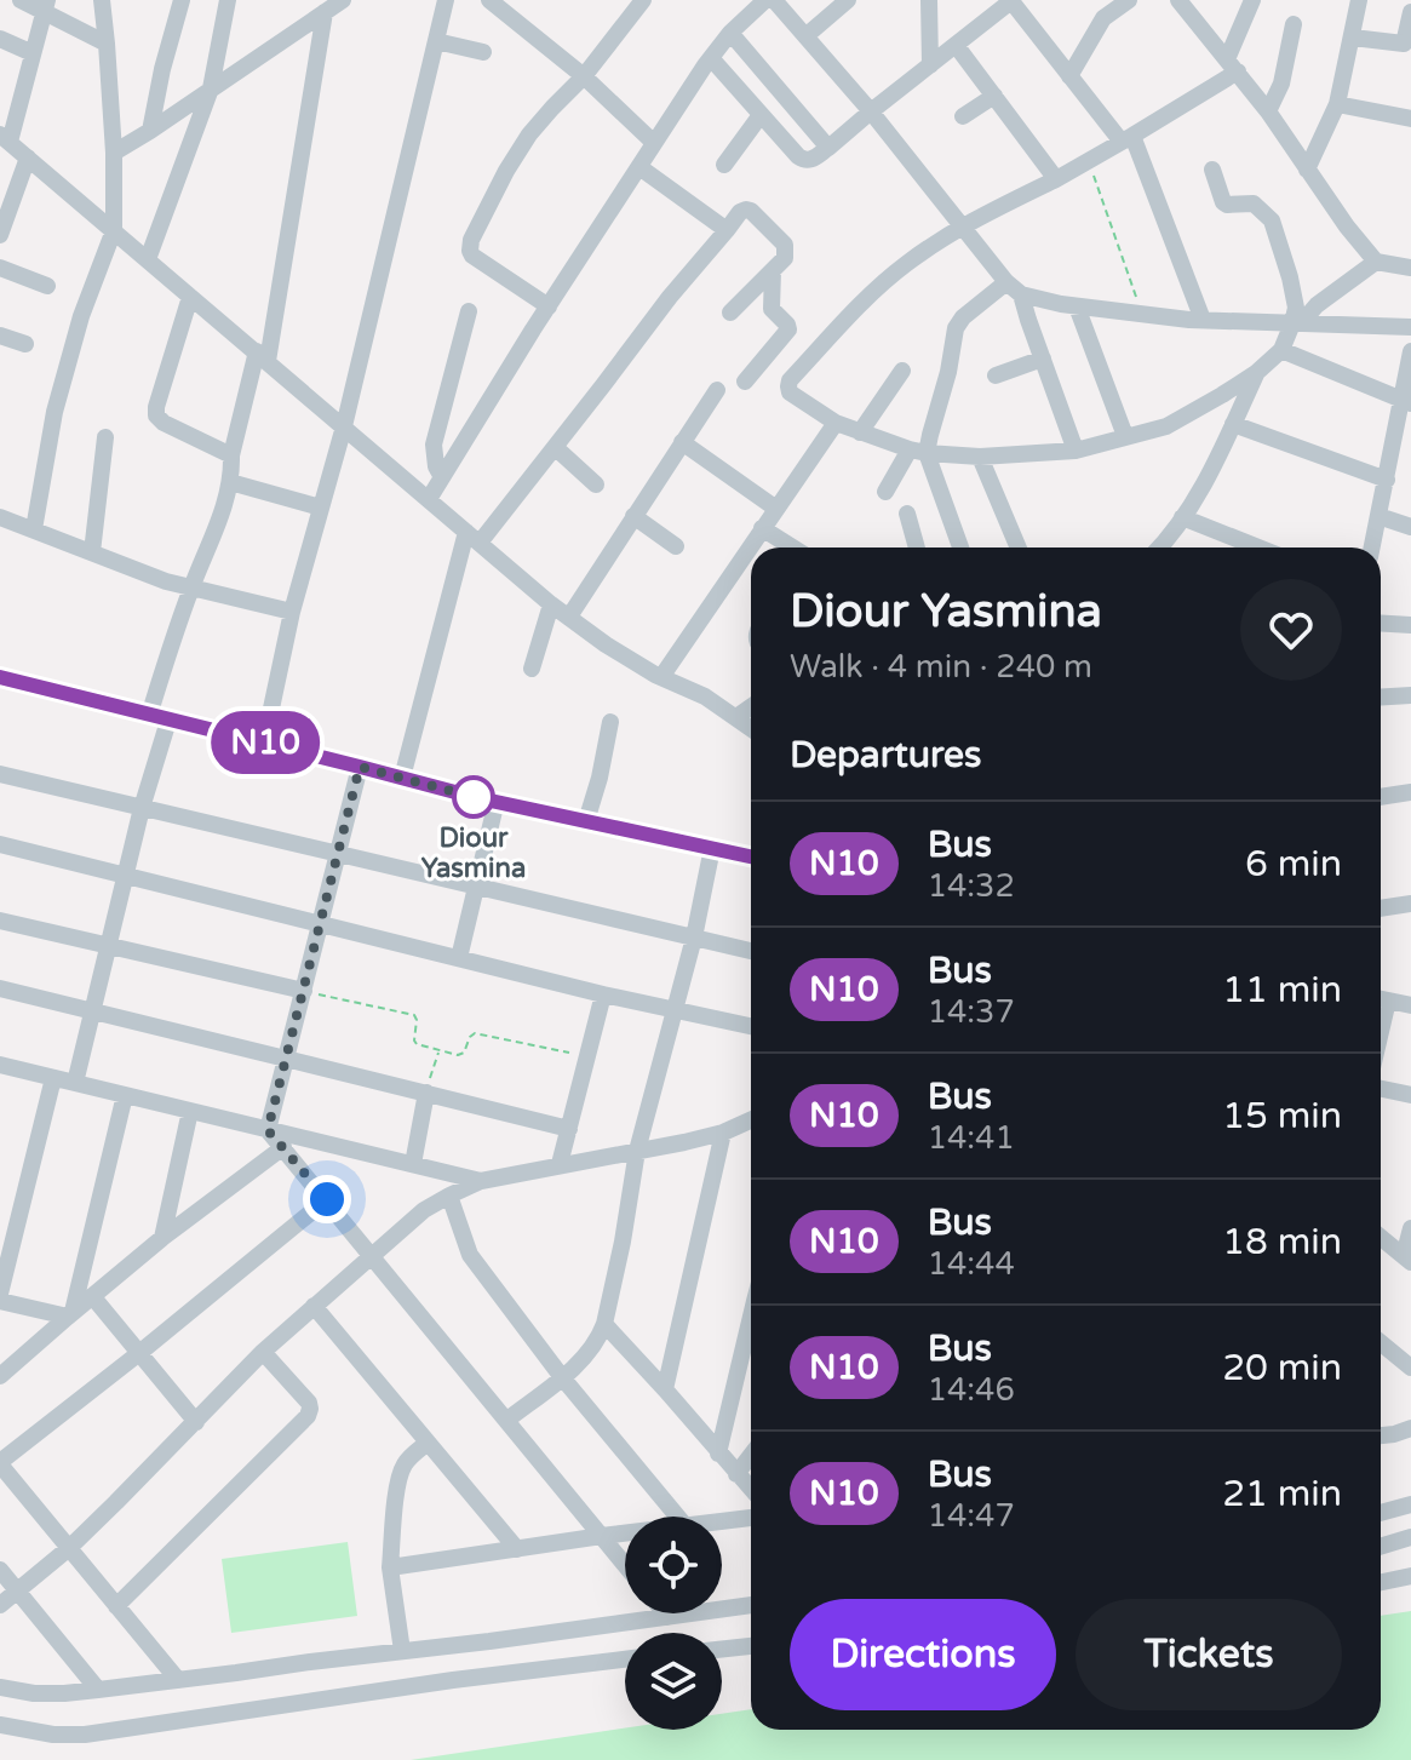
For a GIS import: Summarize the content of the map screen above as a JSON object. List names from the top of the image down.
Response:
{
  "places": ["Diour Yasmina"],
  "lines": ["bus line N10"],
  "page": {
    "on_map": "N10",
    "heading": [
      ["Diour Yasmina", "Walk · 4 min · 240 m"],
      "Departures"
    ],
    "list": [
      {
        "mark": "N10",
        "name": "Bus",
        "note": "14:32",
        "value": "6 min"
      },
      {
        "mark": "N10",
        "name": "Bus",
        "note": "14:37",
        "value": "11 min"
      },
      {
        "mark": "N10",
        "name": "Bus",
        "note": "14:41",
        "value": "15 min"
      },
      {
        "mark": "N10",
        "name": "Bus",
        "note": "14:44",
        "value": "18 min"
      },
      {
        "mark": "N10",
        "name": "Bus",
        "note": "14:46",
        "value": "20 min"
      },
      {
        "mark": "N10",
        "name": "Bus",
        "note": "14:47",
        "value": "21 min"
      }
    ],
    "buttons": ["Directions", "Tickets"]
  }
}
